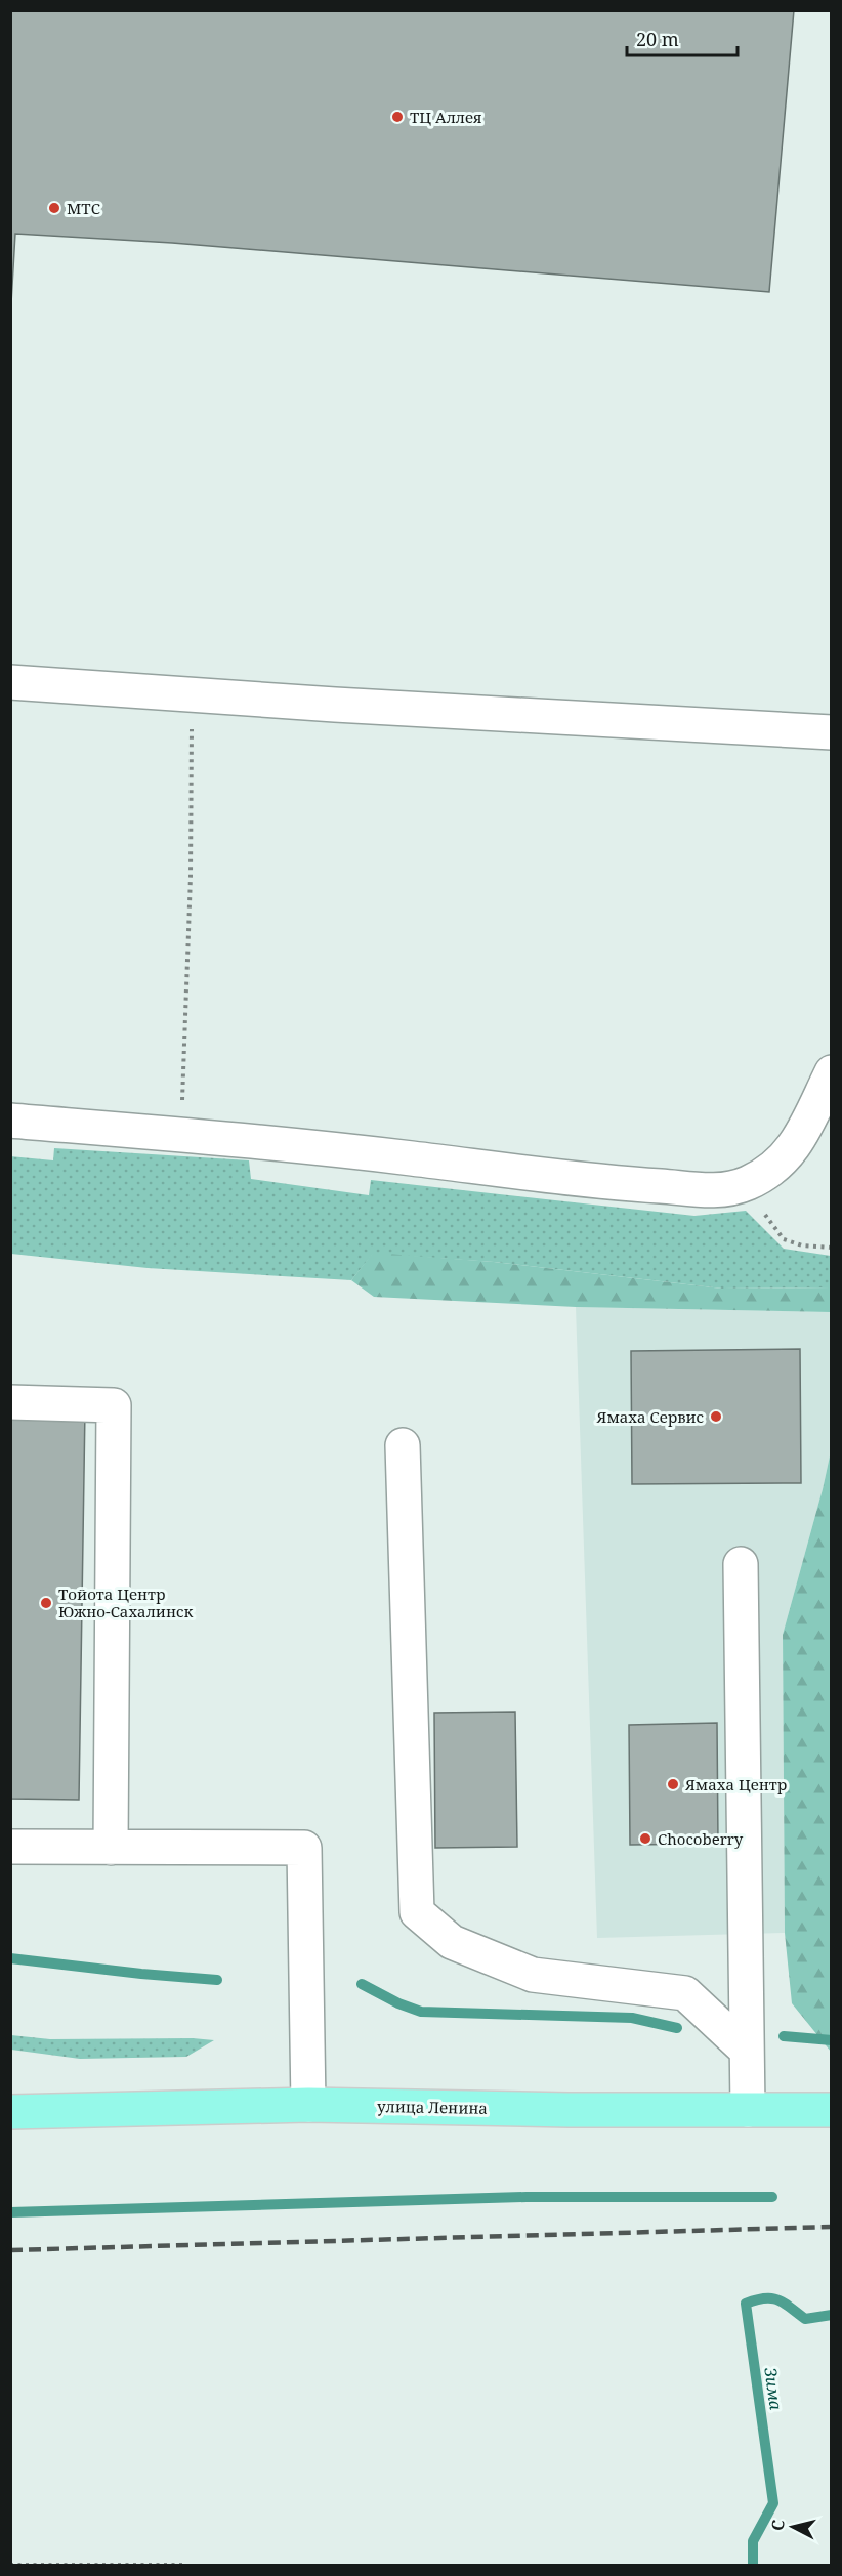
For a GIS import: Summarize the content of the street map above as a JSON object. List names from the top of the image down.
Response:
{
  "streets": {
    "main road": ["улица Ленина"]
  },
  "water": ["Зима"],
  "places": [
    "ТЦ Аллея",
    "МТС",
    "Ямаха Сервис",
    "Тойота Центр Южно-Сахалинск",
    "Ямаха Центр",
    "Chocoberry"
  ],
  "scale_bar": "20 m",
  "north": "left"
}
